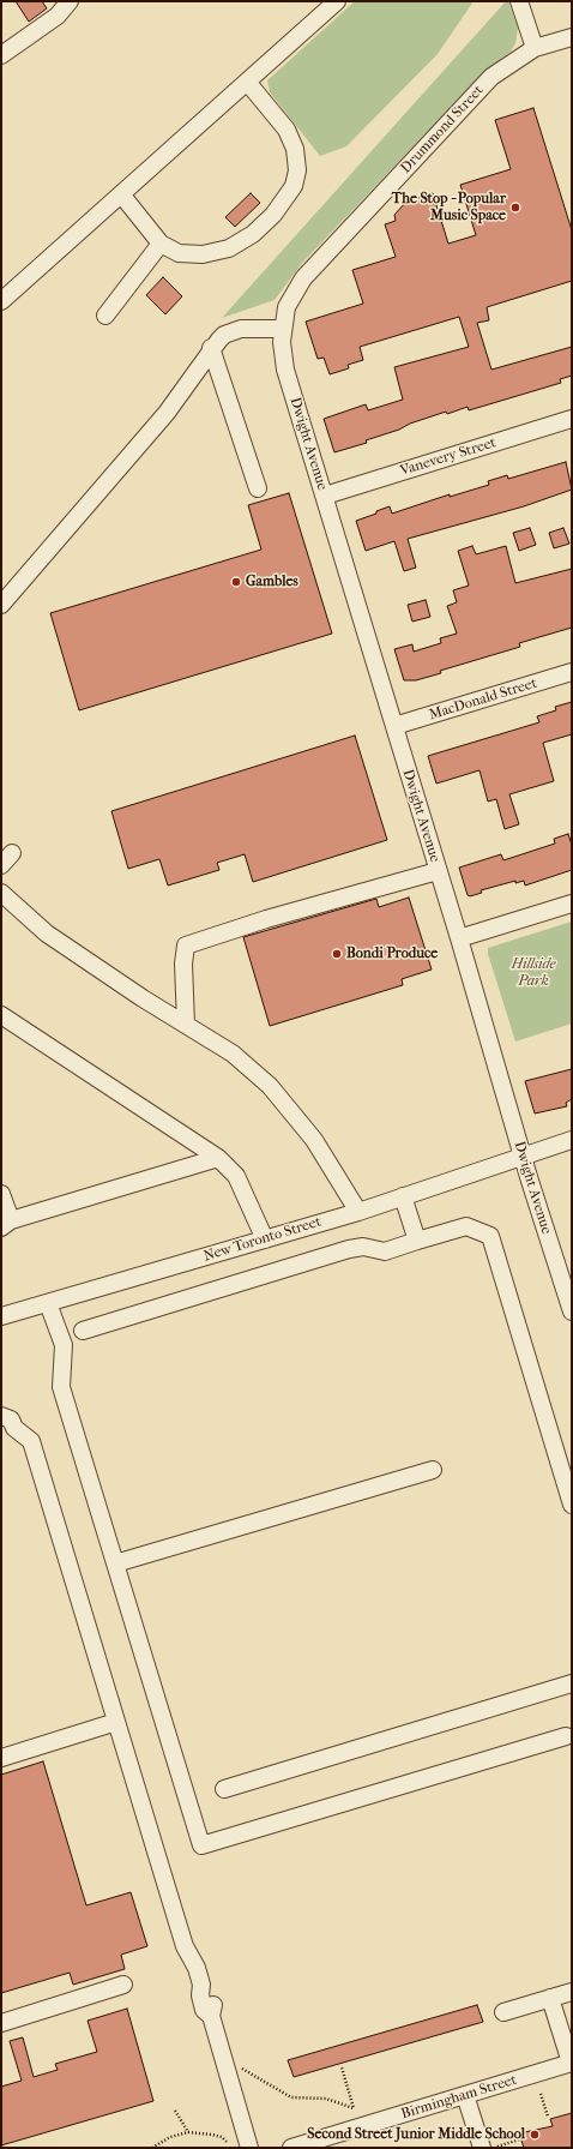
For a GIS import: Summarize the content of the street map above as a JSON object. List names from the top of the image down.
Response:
{
  "streets": {
    "street": [
      "Drummond Street",
      "Dwight Avenue",
      "Vanevery Street",
      "MacDonald Street",
      "New Toronto Street",
      "Birmingham Street"
    ]
  },
  "crossings": [
    ["Drummond Street", "Dwight Avenue"],
    ["Dwight Avenue", "Vanevery Street"],
    ["Dwight Avenue", "MacDonald Street"],
    ["Dwight Avenue", "New Toronto Street"]
  ],
  "parks": ["Hillside Park"],
  "places": [
    "The Stop - Popular Music Space",
    "Gambles",
    "Bondi Produce",
    "Second Street Junior Middle School"
  ]
}
